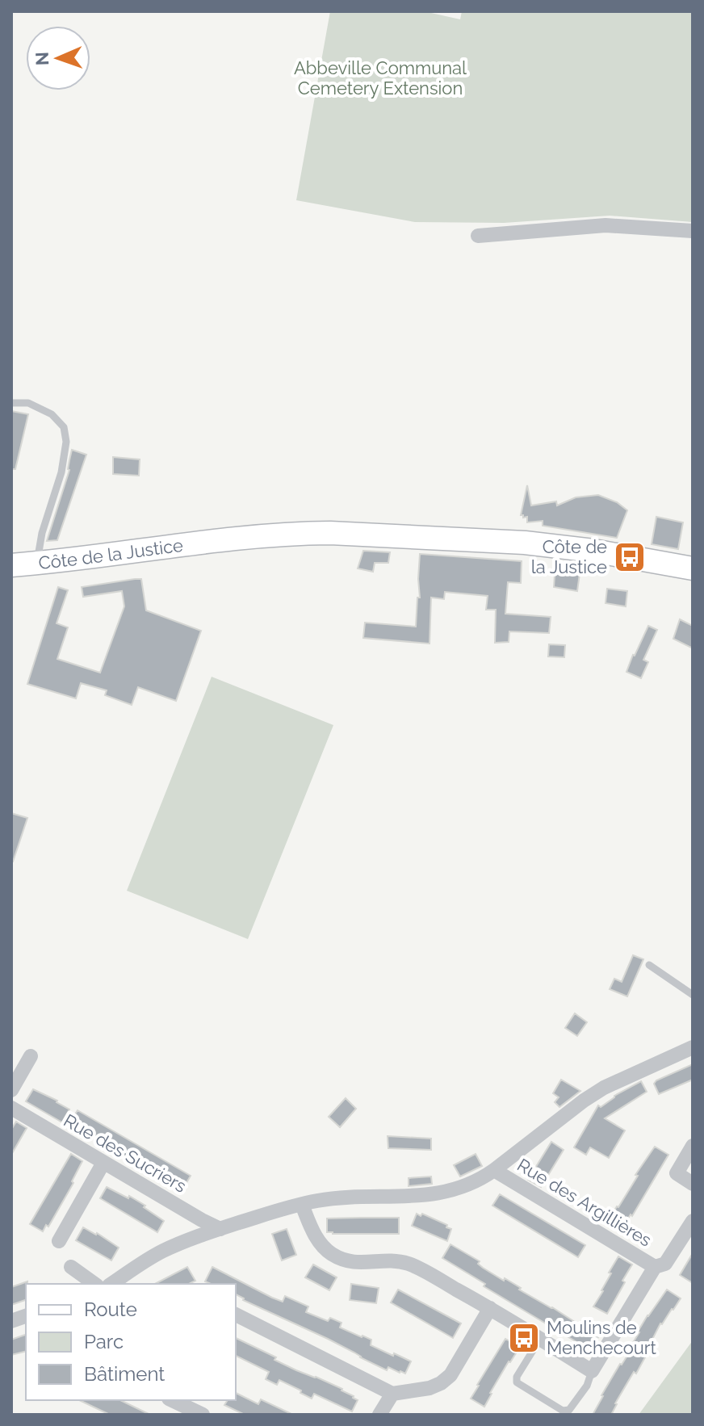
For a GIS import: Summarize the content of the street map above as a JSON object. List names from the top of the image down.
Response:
{
  "streets": {
    "main road": ["Côte de la Justice"],
    "street": ["Rue des Sucriers", "Rue des Argillières"]
  },
  "crossings": [
    ["Rue des Sucriers", "Rue des Argillières"]
  ],
  "parks": ["Abbeville Communal Cemetery Extension"],
  "places": {
    "bus stop": ["Côte de la Justice", "Moulins de Menchecourt"]
  },
  "legend": ["Route", "Parc", "Bâtiment"],
  "north": "left"
}
